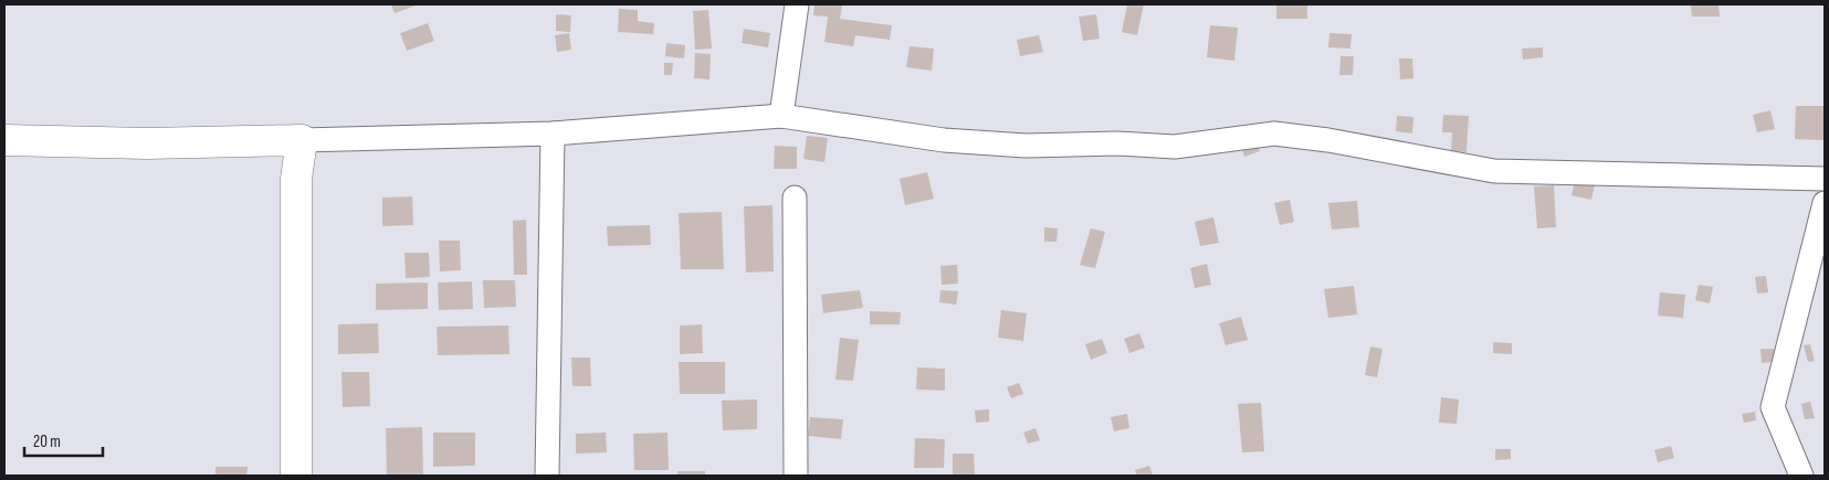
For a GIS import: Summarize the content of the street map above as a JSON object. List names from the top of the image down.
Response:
{
  "scale_bar": "20 m"
}
